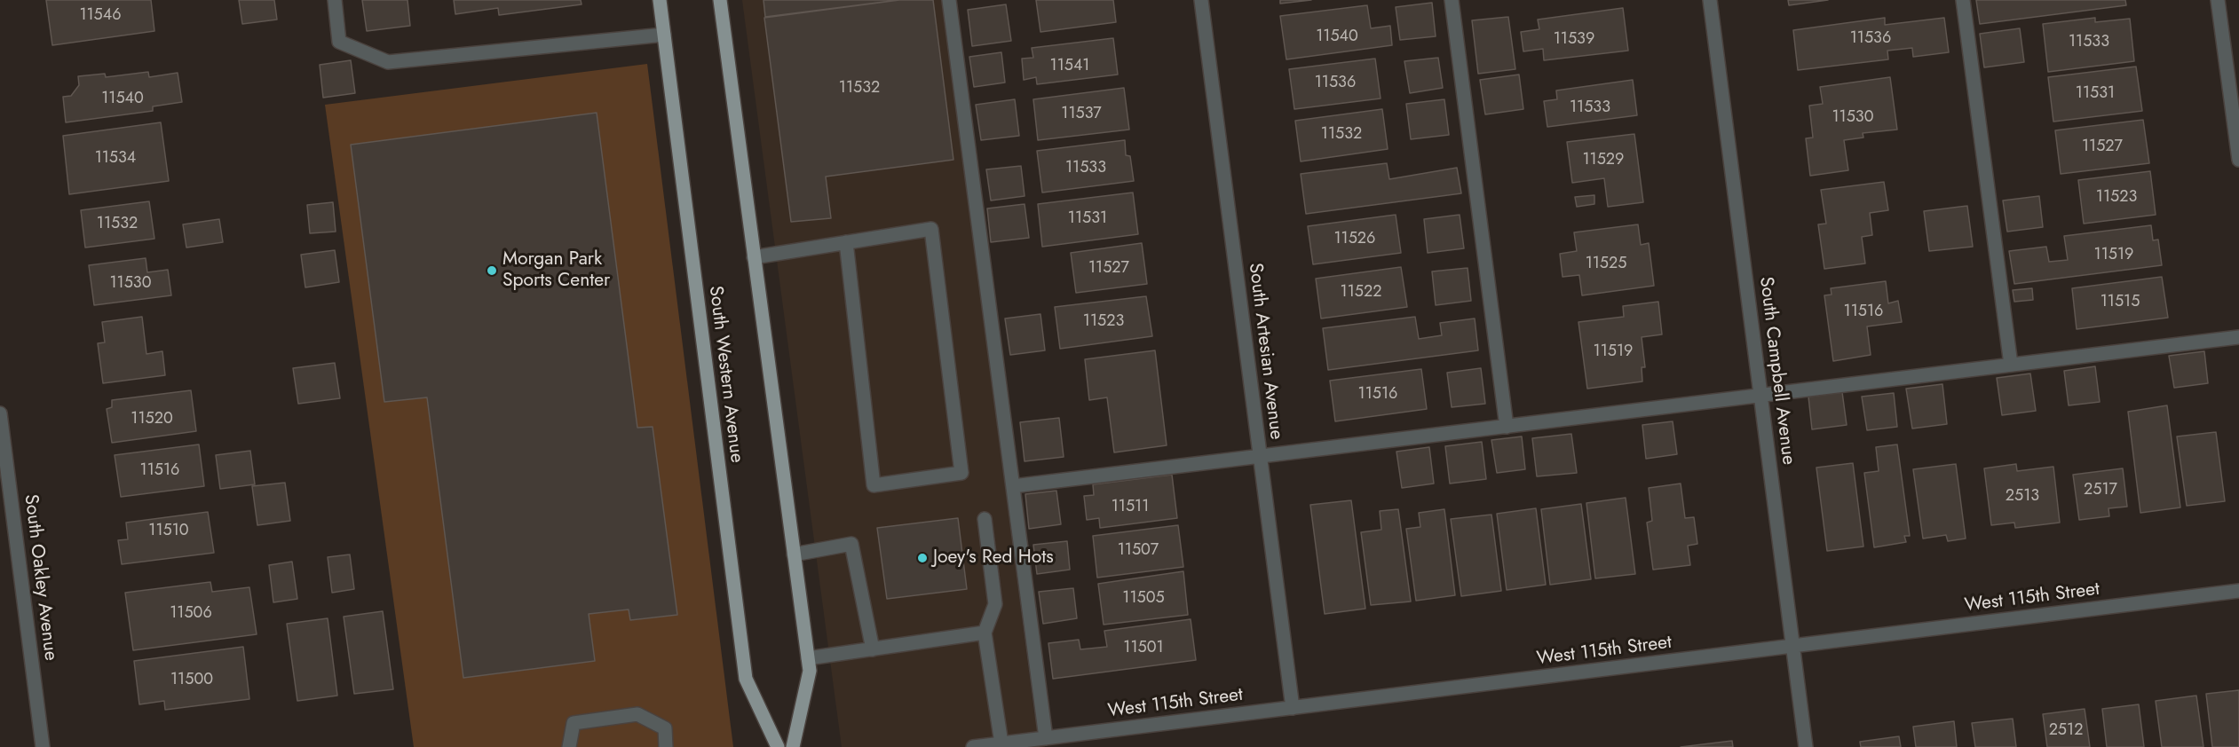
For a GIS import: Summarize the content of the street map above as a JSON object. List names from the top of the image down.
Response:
{
  "streets": {
    "main road": ["South Western Avenue"],
    "street": [
      "South Artesian Avenue",
      "South Campbell Avenue",
      "South Oakley Avenue",
      "West 115th Street"
    ]
  },
  "crossings": [
    ["South Artesian Avenue", "West 115th Street"],
    ["South Campbell Avenue", "West 115th Street"]
  ],
  "places": ["Morgan Park Sports Center", "Joey's Red Hots"],
  "house_numbers": [
    "11546",
    "11540",
    "11536",
    "11539",
    "11533",
    "11541",
    "11536",
    "11532",
    "11531",
    "11540",
    "11533",
    "11537",
    "11530",
    "11532",
    "11527",
    "11534",
    "11529",
    "11533",
    "11523",
    "11531",
    "11532",
    "11526",
    "11519",
    "11525",
    "11527",
    "11530",
    "11522",
    "11515",
    "11516",
    "11523",
    "11519",
    "11516",
    "11520",
    "11516",
    "2517",
    "2513",
    "11511",
    "11510",
    "11507",
    "11505",
    "11506",
    "11501",
    "11500",
    "2512"
  ]
}
